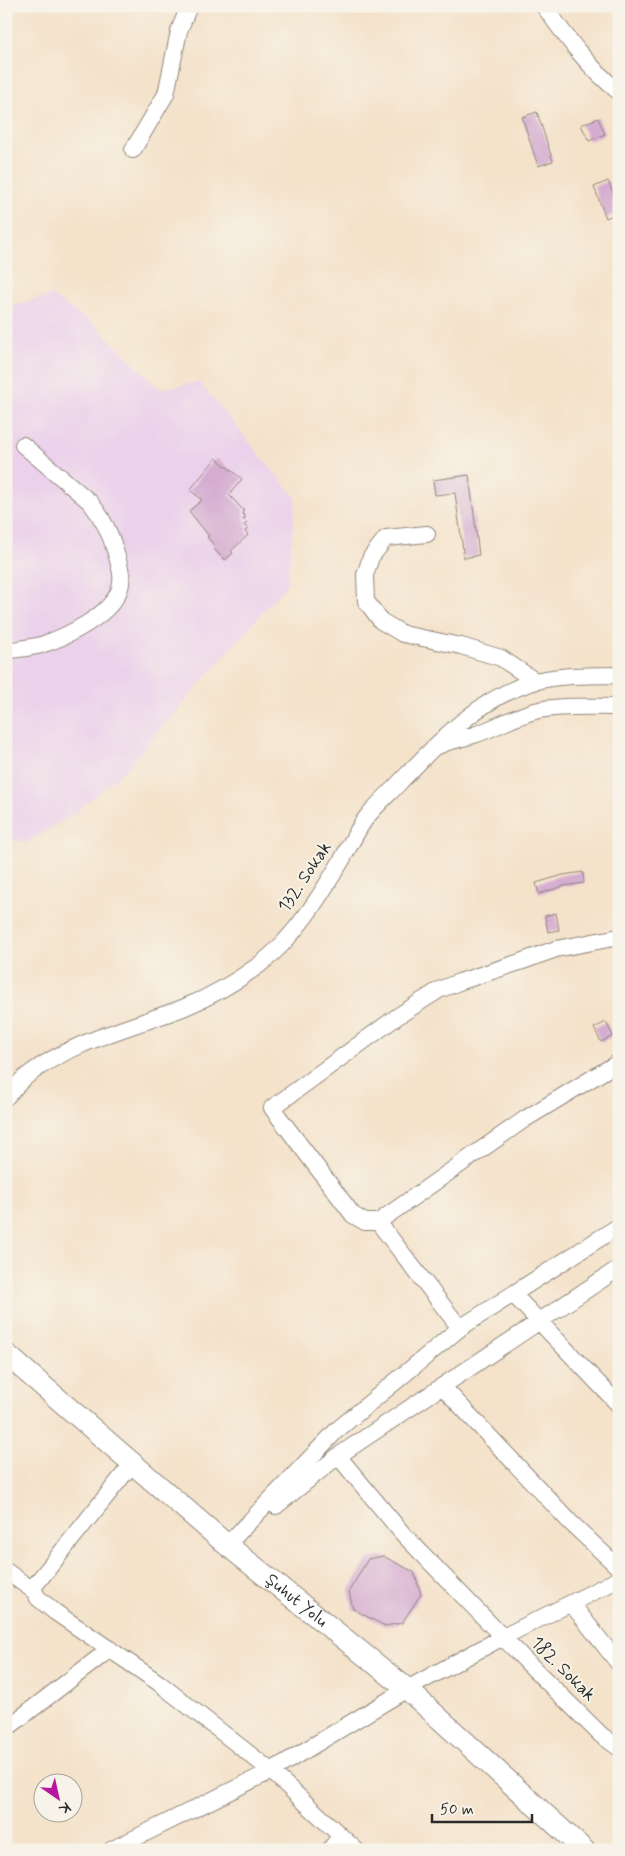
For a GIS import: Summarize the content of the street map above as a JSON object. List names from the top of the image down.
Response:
{
  "streets": {
    "main road": ["Şuhut Yolu"],
    "street": ["132. Sokak", "182. Sokak"]
  },
  "scale_bar": "50 m",
  "north": "bottom right"
}
